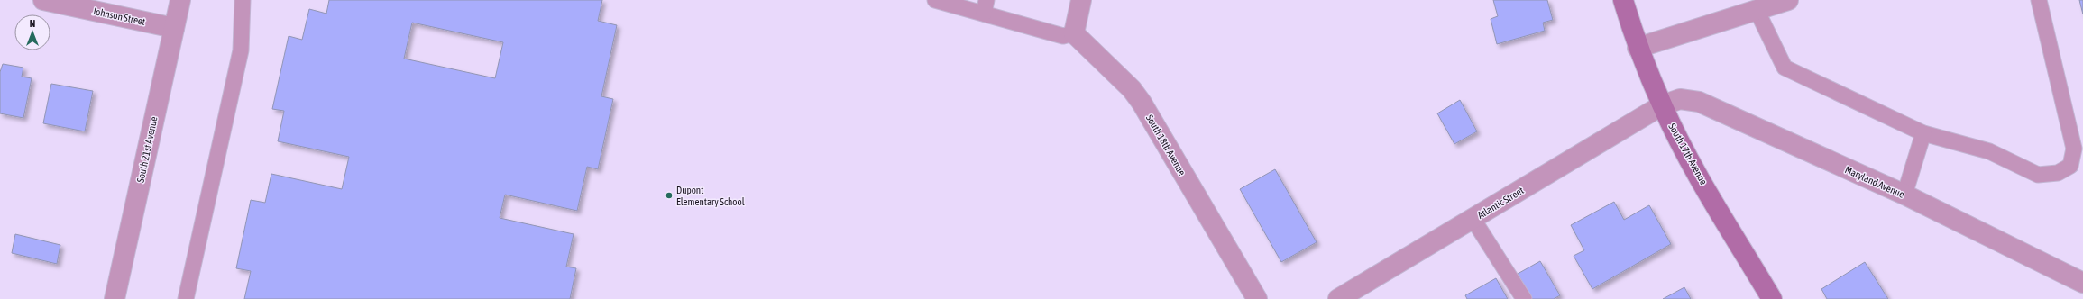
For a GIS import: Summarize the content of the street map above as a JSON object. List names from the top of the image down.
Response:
{
  "streets": {
    "street": [
      "Johnson Street",
      "South 18th Avenue",
      "South 21st Avenue",
      "South 17th Avenue",
      "Maryland Avenue",
      "Atlantic Street"
    ]
  },
  "crossings": [
    ["Johnson Street", "South 21st Avenue"],
    ["South 17th Avenue", "Maryland Avenue"],
    ["South 17th Avenue", "Atlantic Street"],
    ["Maryland Avenue", "Atlantic Street"]
  ],
  "places": ["Dupont Elementary School"],
  "north": "top"
}
